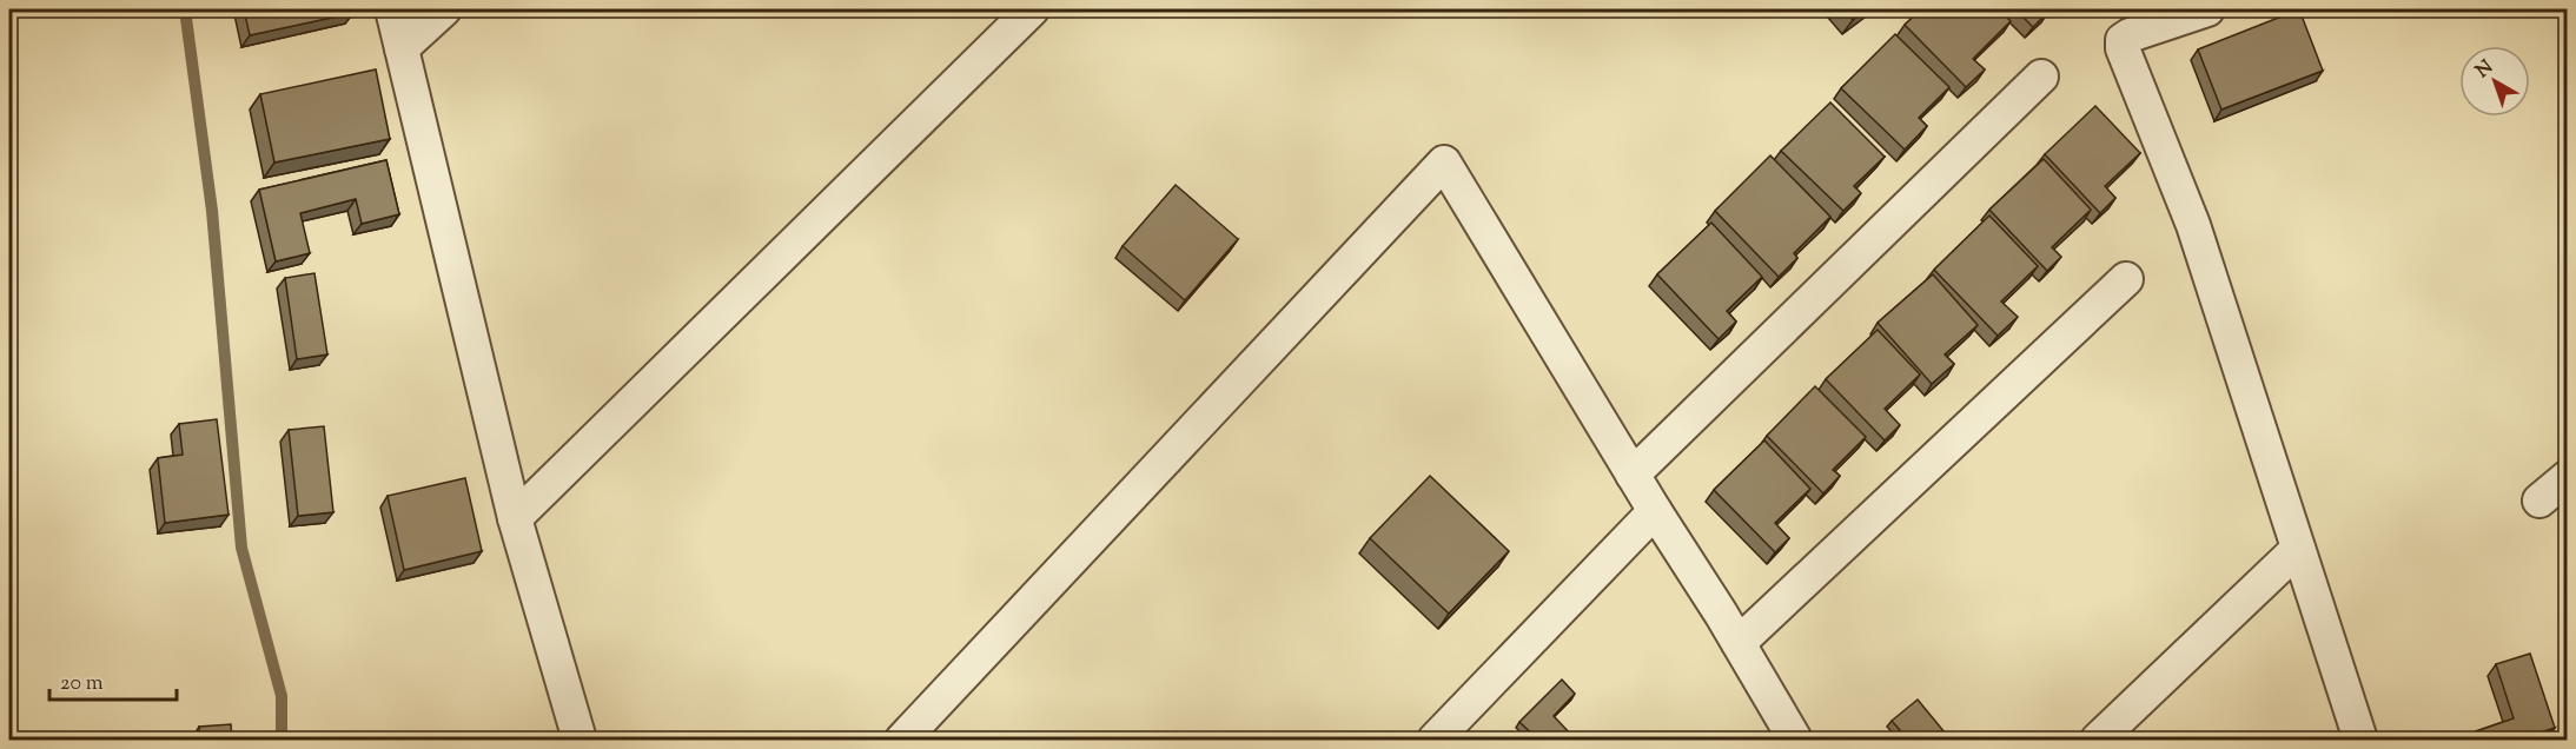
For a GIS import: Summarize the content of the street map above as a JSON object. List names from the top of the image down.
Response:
{
  "scale_bar": "20 m",
  "north": "top left"
}
